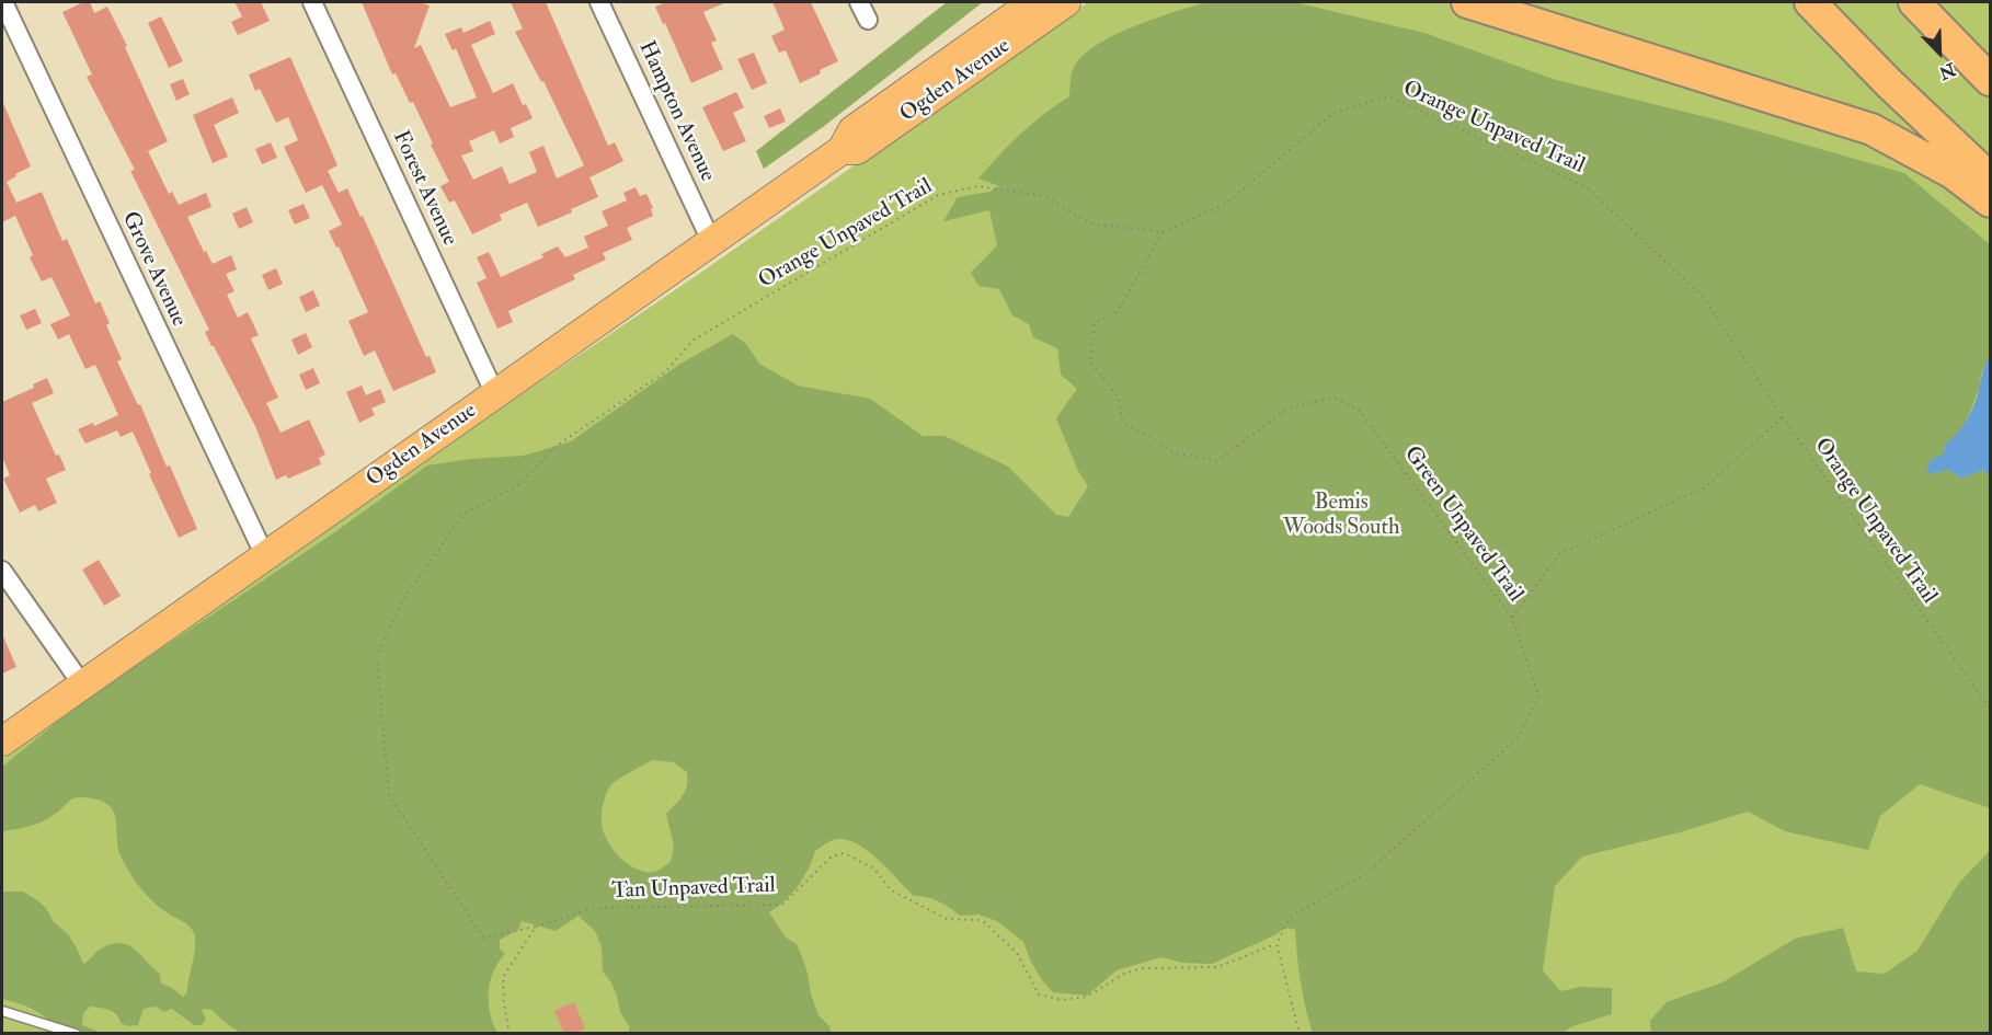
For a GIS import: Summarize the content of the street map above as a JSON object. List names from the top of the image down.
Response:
{
  "streets": {
    "main road": ["Ogden Avenue"],
    "street": ["Hampton Avenue", "Forest Avenue", "Grove Avenue"],
    "path": ["Orange Unpaved Trail", "Green Unpaved Trail", "Tan Unpaved Trail"]
  },
  "crossings": [
    ["Ogden Avenue", "Hampton Avenue"],
    ["Ogden Avenue", "Forest Avenue"],
    ["Ogden Avenue", "Grove Avenue"],
    ["Orange Unpaved Trail", "Green Unpaved Trail"],
    ["Orange Unpaved Trail", "Tan Unpaved Trail"],
    ["Green Unpaved Trail", "Tan Unpaved Trail"]
  ],
  "parks": ["Bemis Woods South"],
  "north": "bottom right"
}
